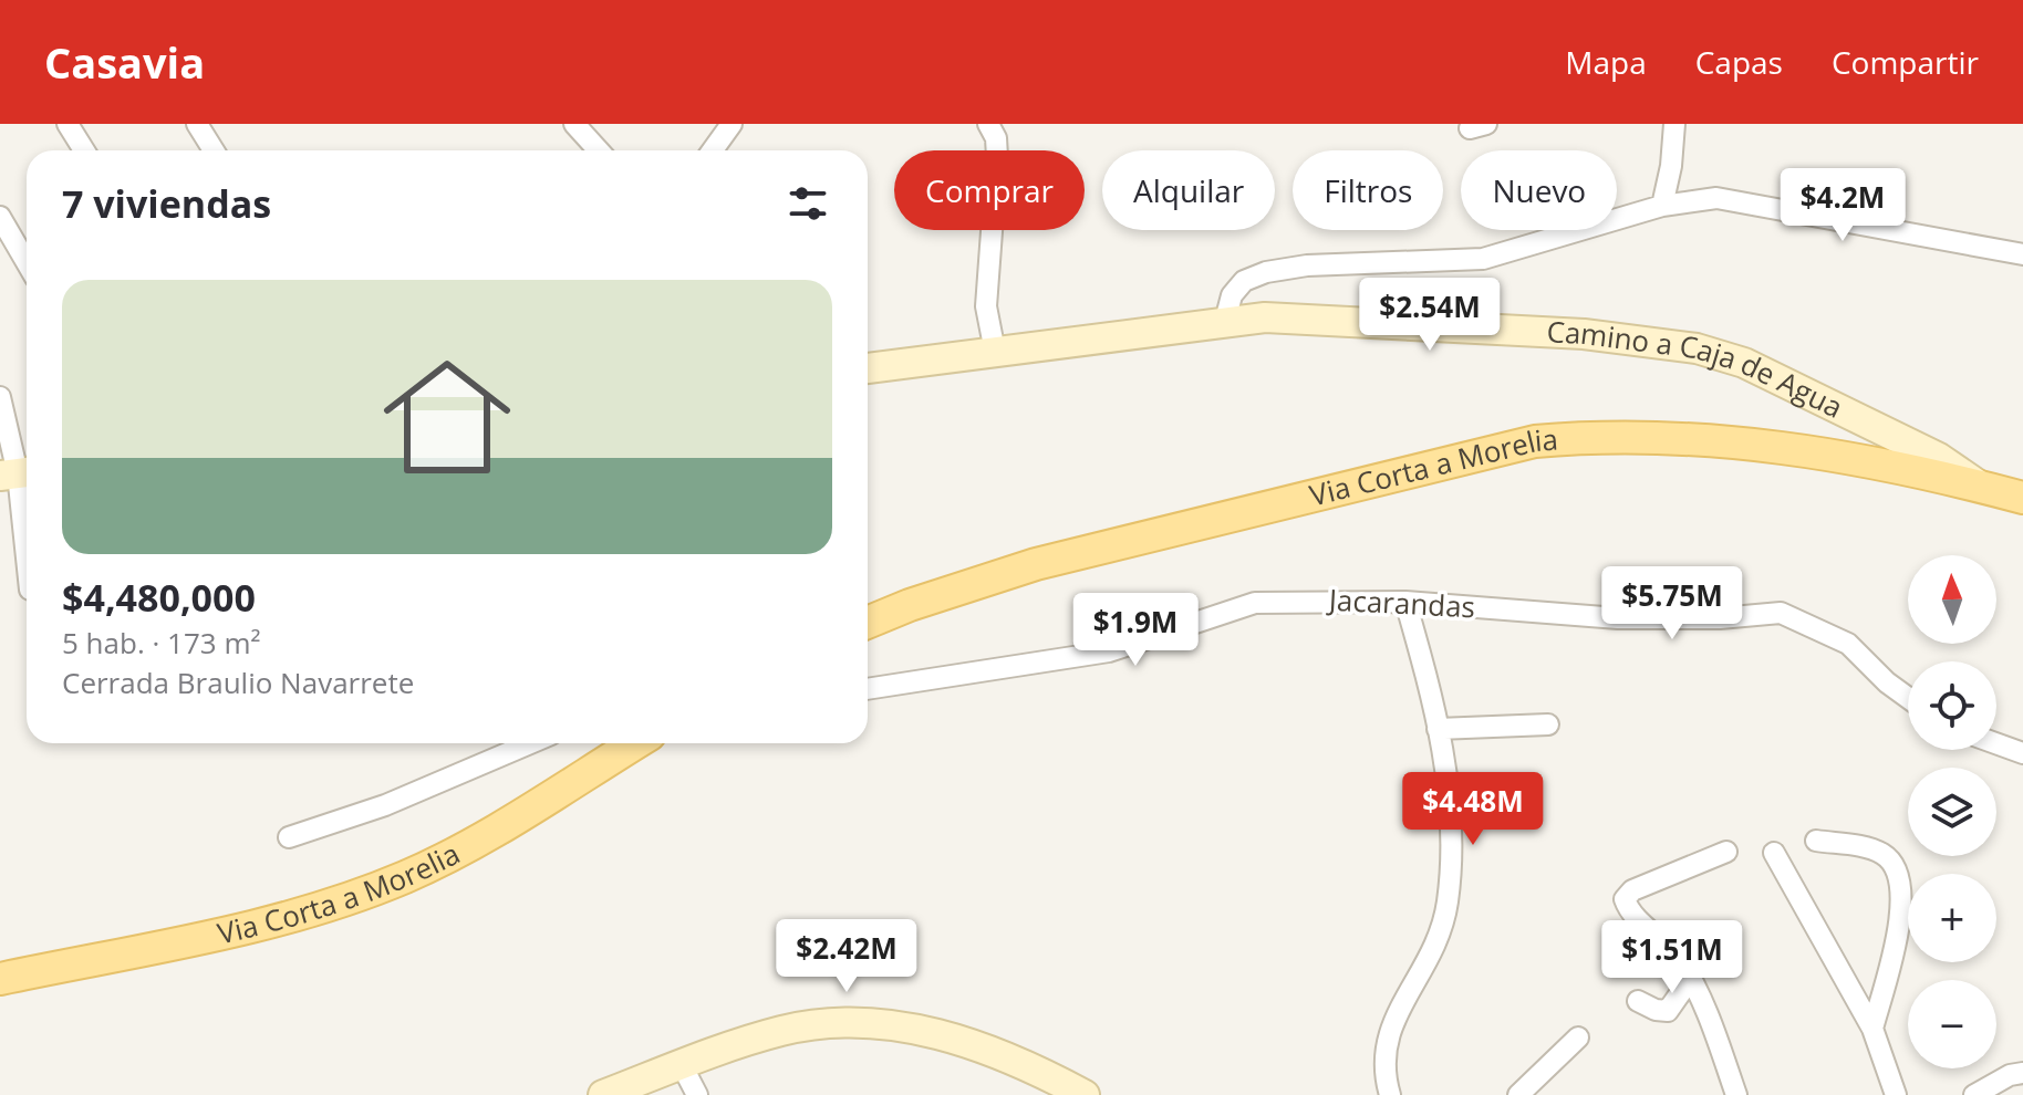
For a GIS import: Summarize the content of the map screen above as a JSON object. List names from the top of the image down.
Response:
{
  "streets": {
    "main road": ["Camino a Caja de Agua", "Via Corta a Morelia"],
    "street": ["Jacarandas"]
  },
  "crossings": [
    ["Camino a Caja de Agua", "Via Corta a Morelia"]
  ],
  "north": "top",
  "page": {
    "header": "Casavia",
    "nav": ["Mapa", "Capas", "Compartir"],
    "chip": [
      "Comprar",
      "Alquilar",
      "Filtros",
      "Nuevo"
    ],
    "heading": "7 viviendas",
    "price": [
      "$4.2M",
      "$2.54M",
      "$5.75M",
      "$1.9M",
      "$4.48M",
      "$2.42M",
      "$1.51M"
    ],
    "list": [
      {
        "name": "$4,480,000",
        "note": "5 hab. · 173 m² · Cerrada Braulio Navarrete"
      }
    ],
    "map_buttons": ["+", "−"]
  }
}
